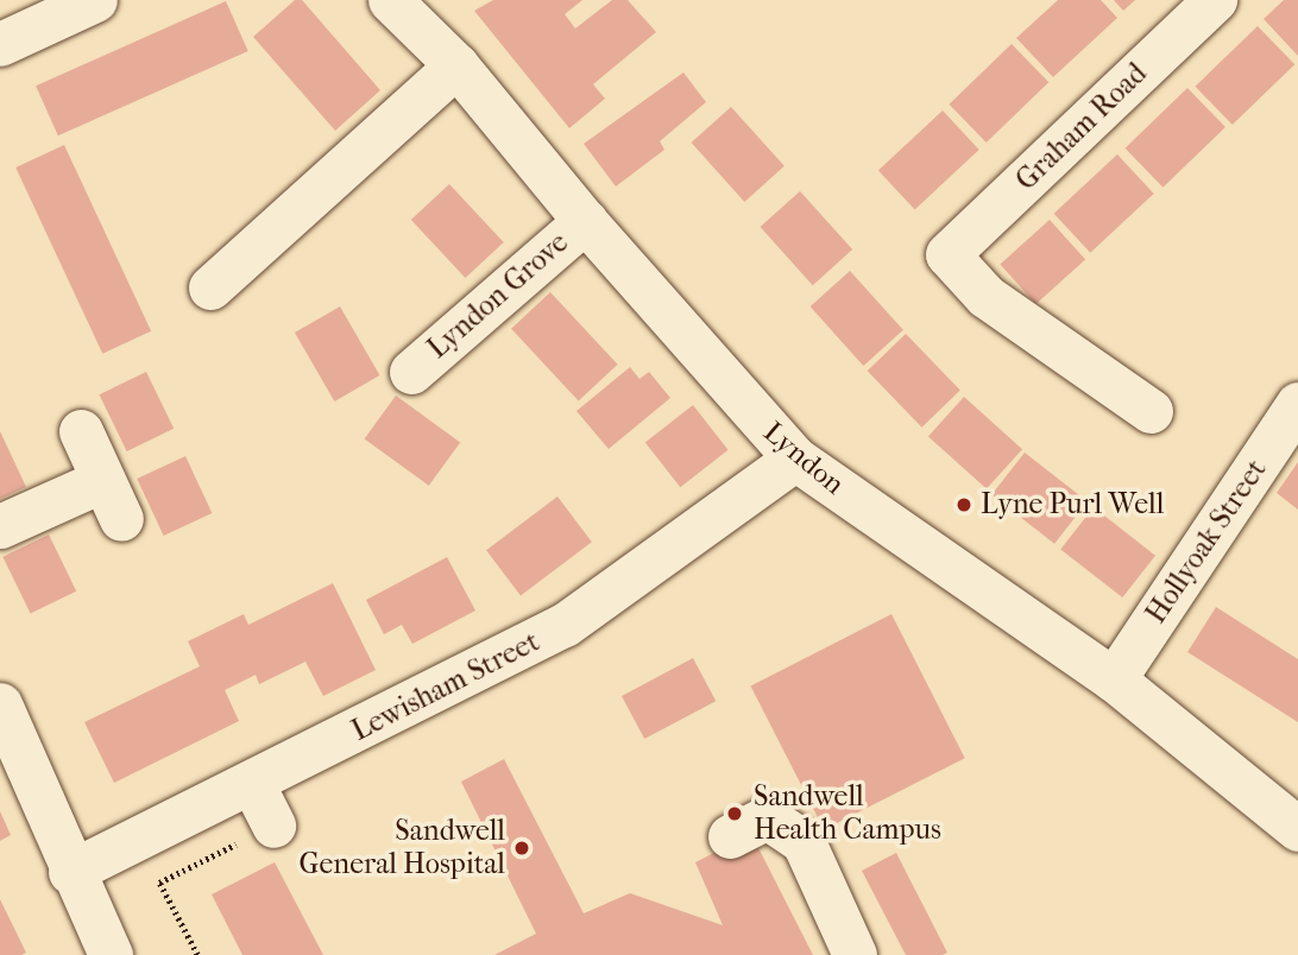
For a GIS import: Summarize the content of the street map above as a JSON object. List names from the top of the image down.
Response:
{
  "streets": {
    "street": [
      "Graham Road",
      "Lyndon Grove",
      "Lyndon",
      "Hollyoak Street",
      "Lewisham Street"
    ]
  },
  "crossings": [
    ["Lyndon Grove", "Lyndon"],
    ["Lyndon", "Hollyoak Street"],
    ["Lyndon", "Lewisham Street"]
  ],
  "places": ["Lyne Purl Well", "Sandwell Health Campus", "Sandwell General Hospital"]
}
